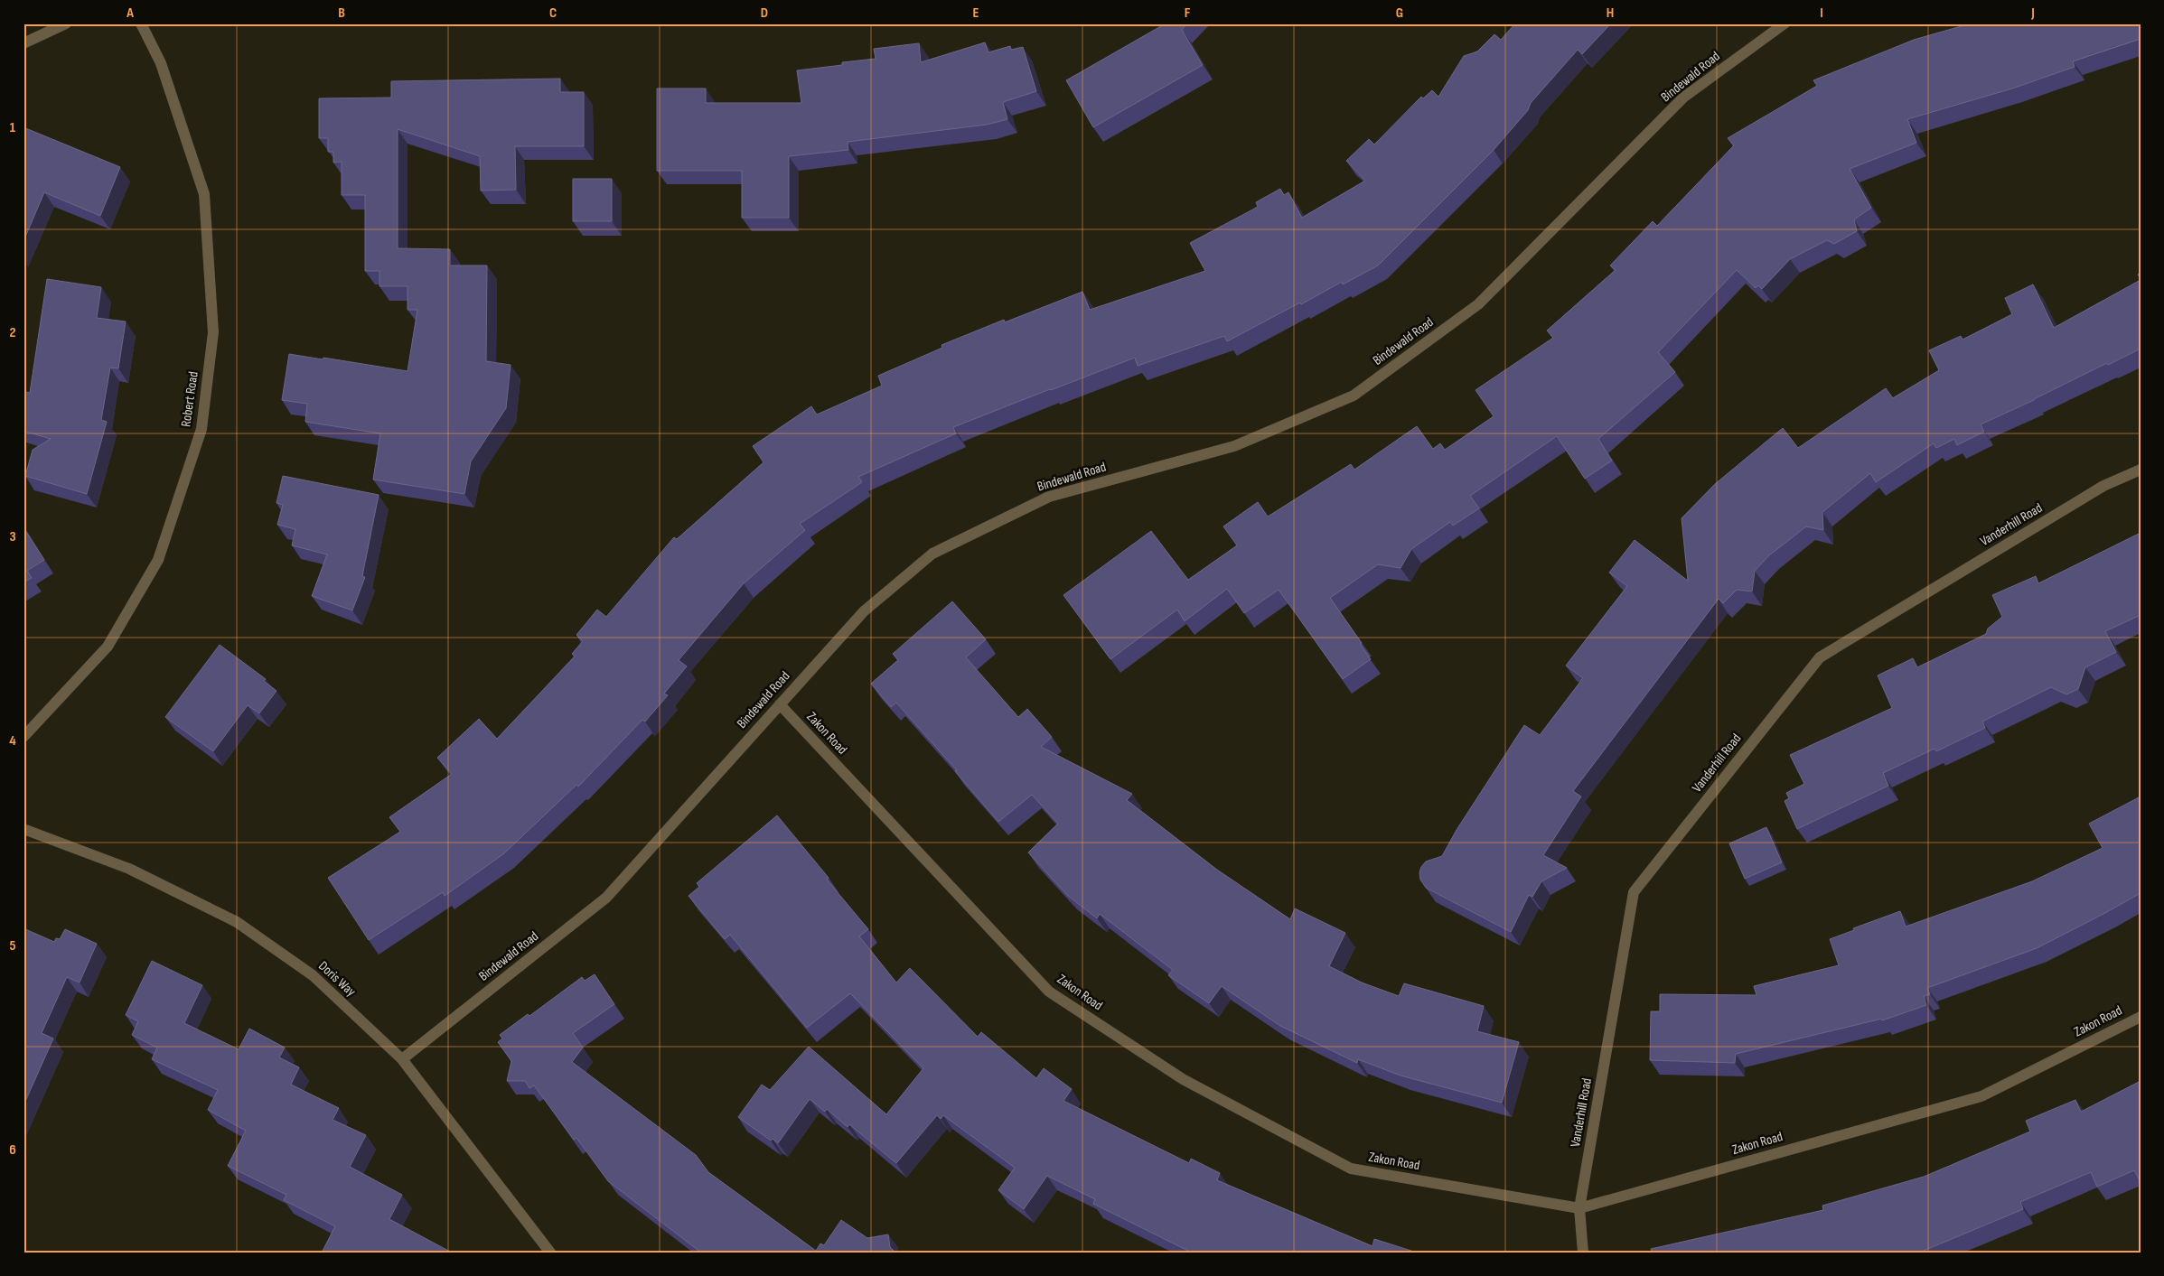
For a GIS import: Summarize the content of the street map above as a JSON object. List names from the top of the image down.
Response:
{
  "streets": {
    "street": [
      "Bindewald Road",
      "Robert Road",
      "Vanderhill Road",
      "Zakon Road",
      "Doris Way"
    ]
  },
  "crossings": [
    ["Bindewald Road", "Zakon Road"],
    ["Bindewald Road", "Doris Way"],
    ["Vanderhill Road", "Zakon Road"]
  ],
  "grid": {
    "columns": [
      "A",
      "B",
      "C",
      "D",
      "E",
      "F",
      "G",
      "H",
      "I",
      "J"
    ],
    "rows": [
      "1",
      "2",
      "3",
      "4",
      "5",
      "6"
    ]
  }
}
